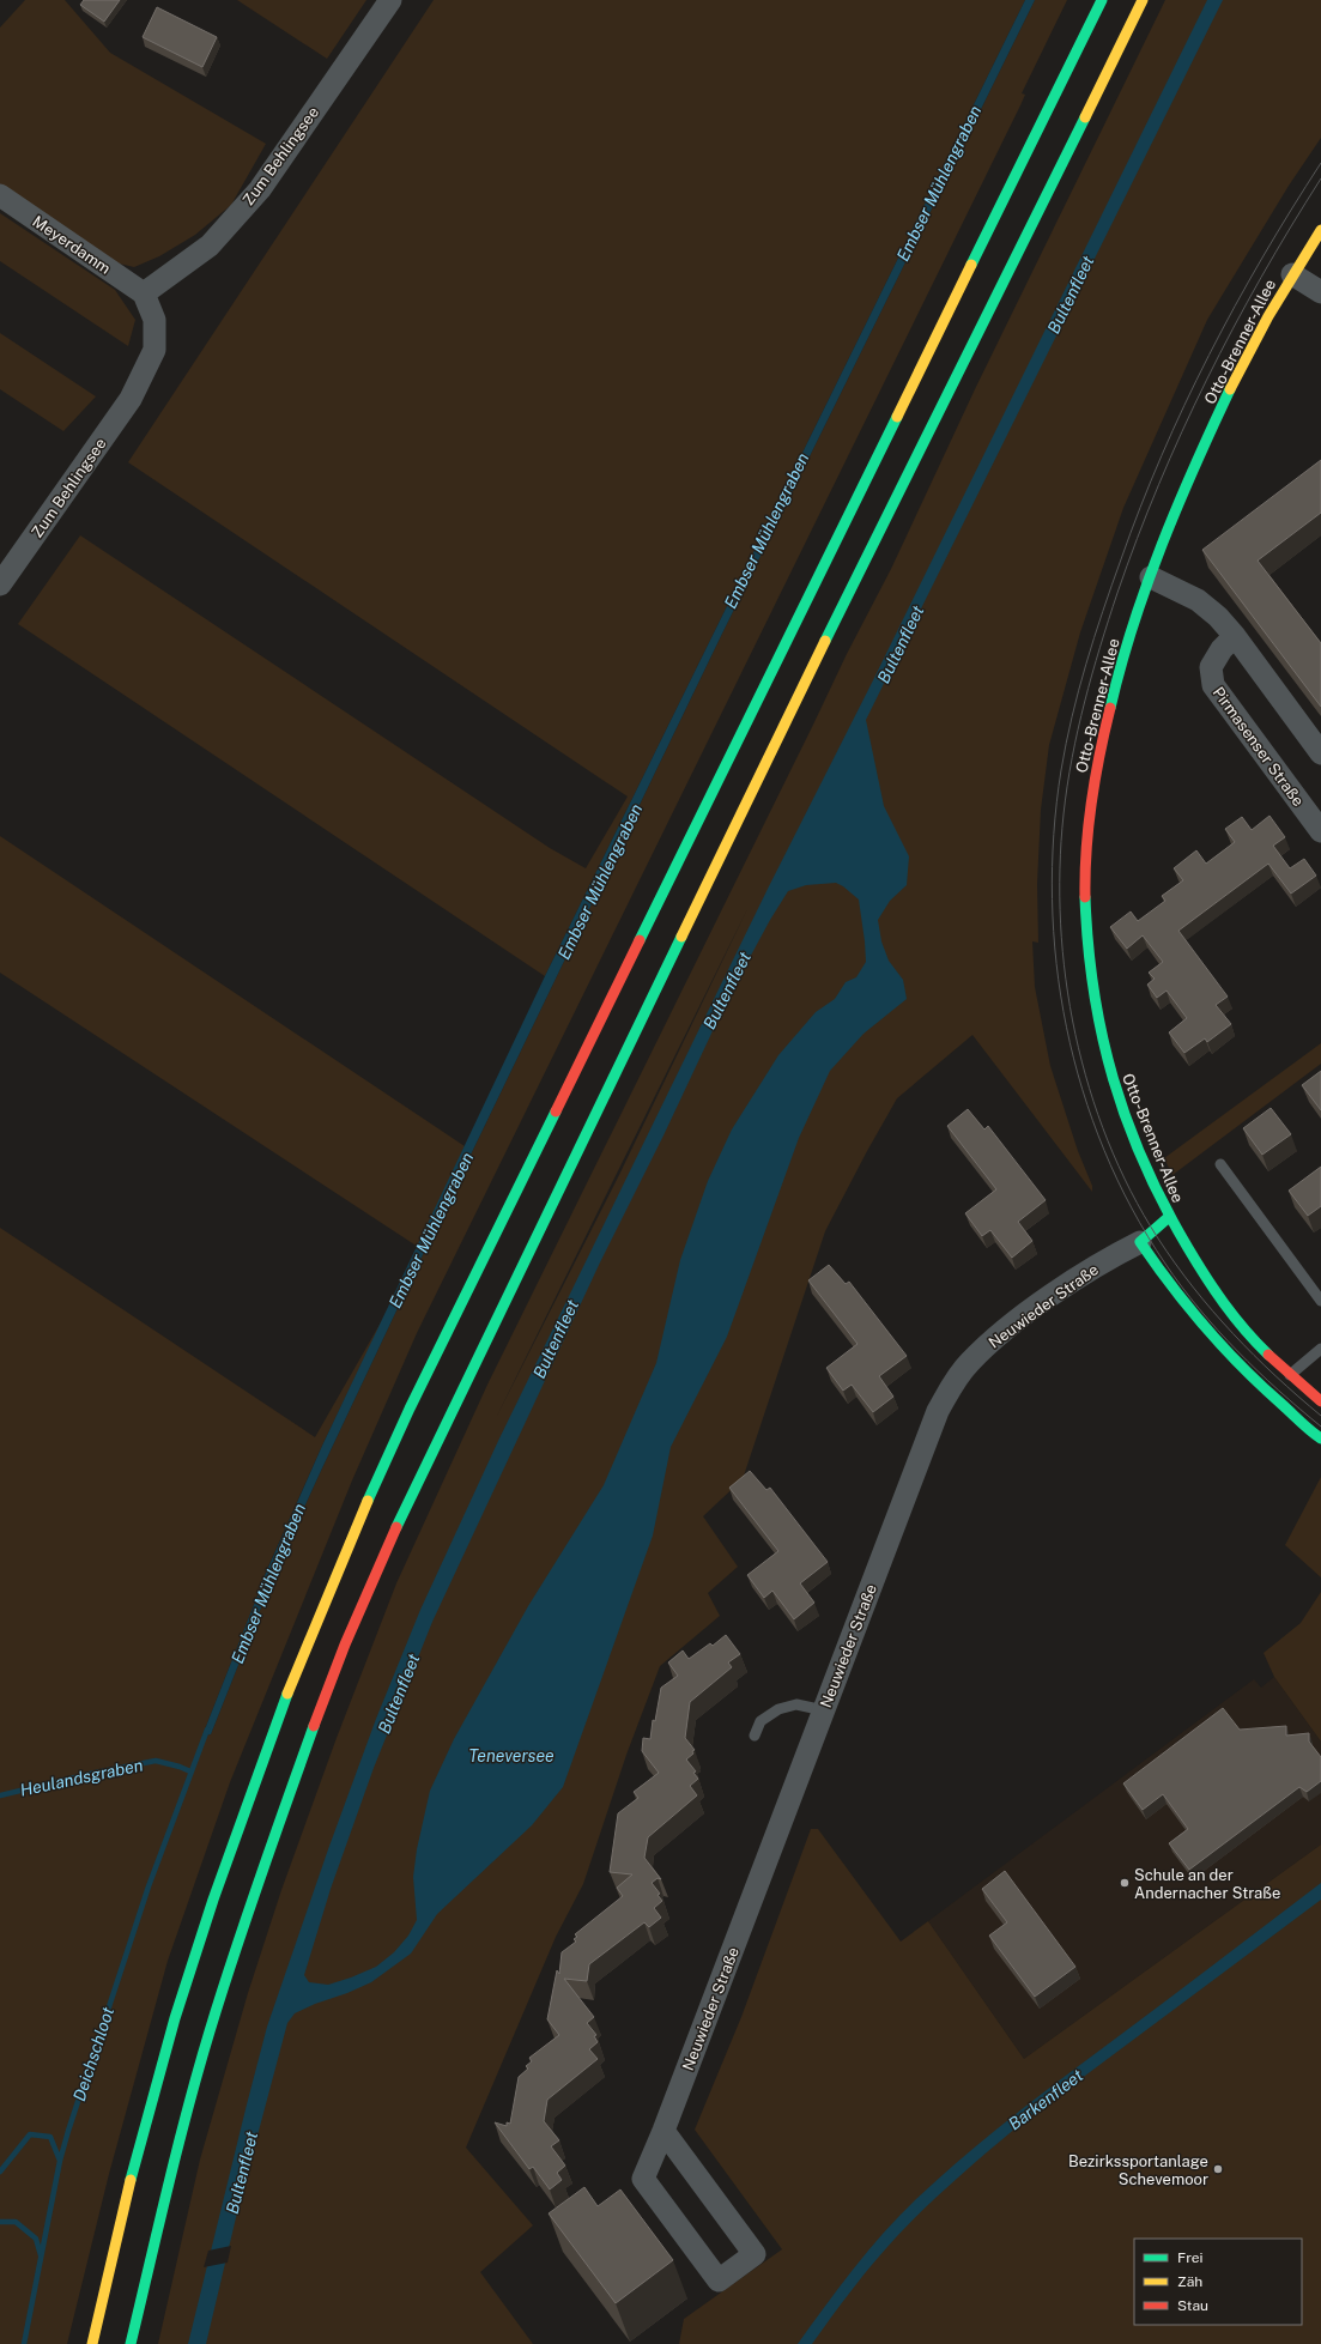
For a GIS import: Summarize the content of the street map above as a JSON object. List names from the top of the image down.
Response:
{
  "streets": {
    "main road": ["Otto-Brenner-Allee"],
    "street": [
      "Zum Behlingsee",
      "Meyerdamm",
      "Pirmasenser Straße",
      "Neuwieder Straße"
    ]
  },
  "crossings": [
    ["Zum Behlingsee", "Meyerdamm"],
    ["Otto-Brenner-Allee", "Neuwieder Straße"]
  ],
  "water": [
    "Embser Mühlengraben",
    "Bultenfleet",
    "Teneversee",
    "Heulandsgraben",
    "Deichschloot",
    "Barkenfleet"
  ],
  "places": ["Schule an der Andernacher Straße", "Bezirkssportanlage Schevemoor"],
  "legend": ["Frei", "Zäh", "Stau"]
}
